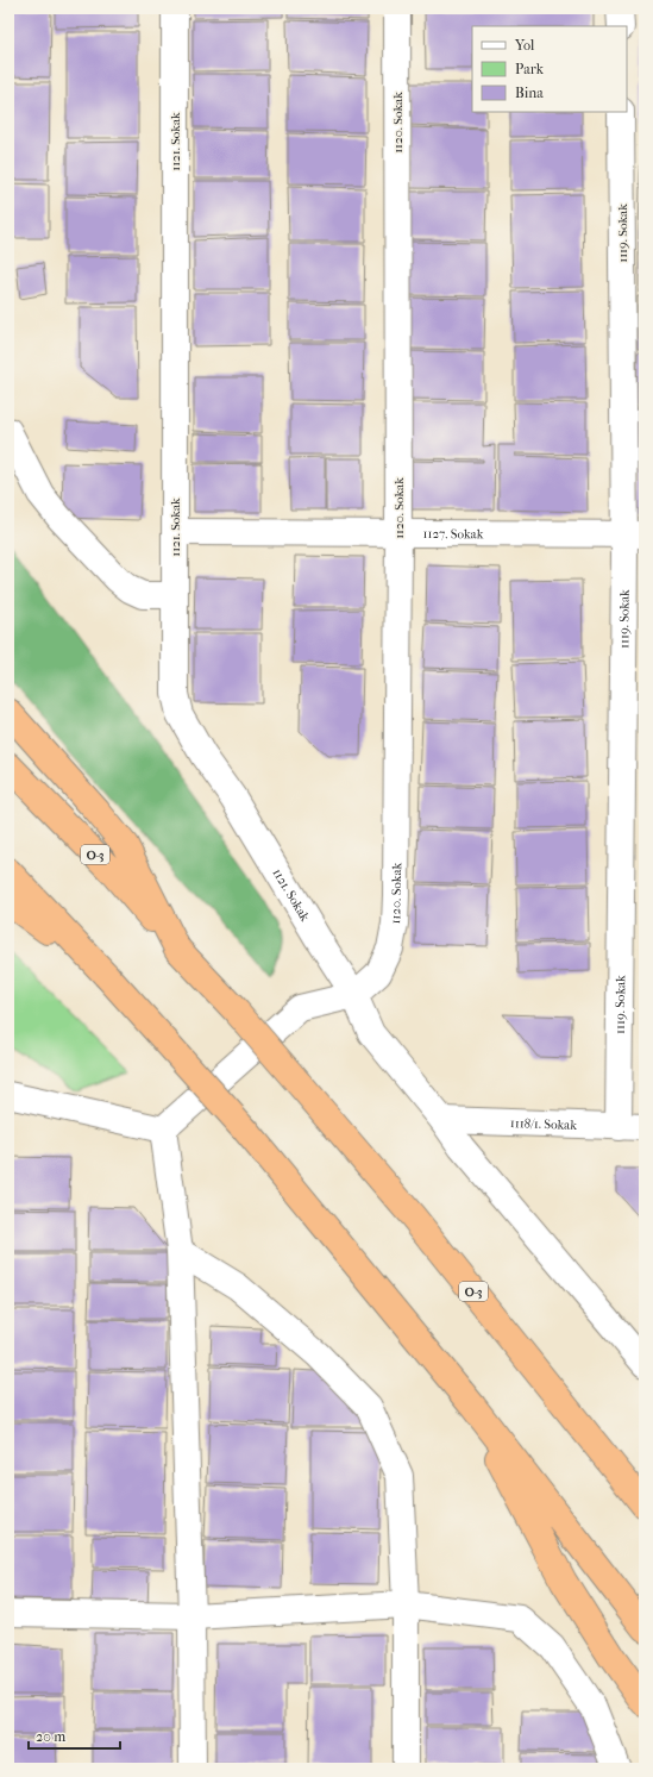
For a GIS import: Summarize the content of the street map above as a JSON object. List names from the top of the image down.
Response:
{
  "streets": {
    "highway": ["O-3"],
    "street": [
      "1120. Sokak",
      "1121. Sokak",
      "1119. Sokak",
      "1127. Sokak",
      "1118/1. Sokak"
    ]
  },
  "crossings": [
    ["1120. Sokak", "1121. Sokak"],
    ["1120. Sokak", "1127. Sokak"],
    ["1121. Sokak", "1127. Sokak"],
    ["1121. Sokak", "1118/1. Sokak"],
    ["1119. Sokak", "1127. Sokak"],
    ["1119. Sokak", "1118/1. Sokak"]
  ],
  "legend": ["Yol", "Park", "Bina"],
  "scale_bar": "20 m"
}
